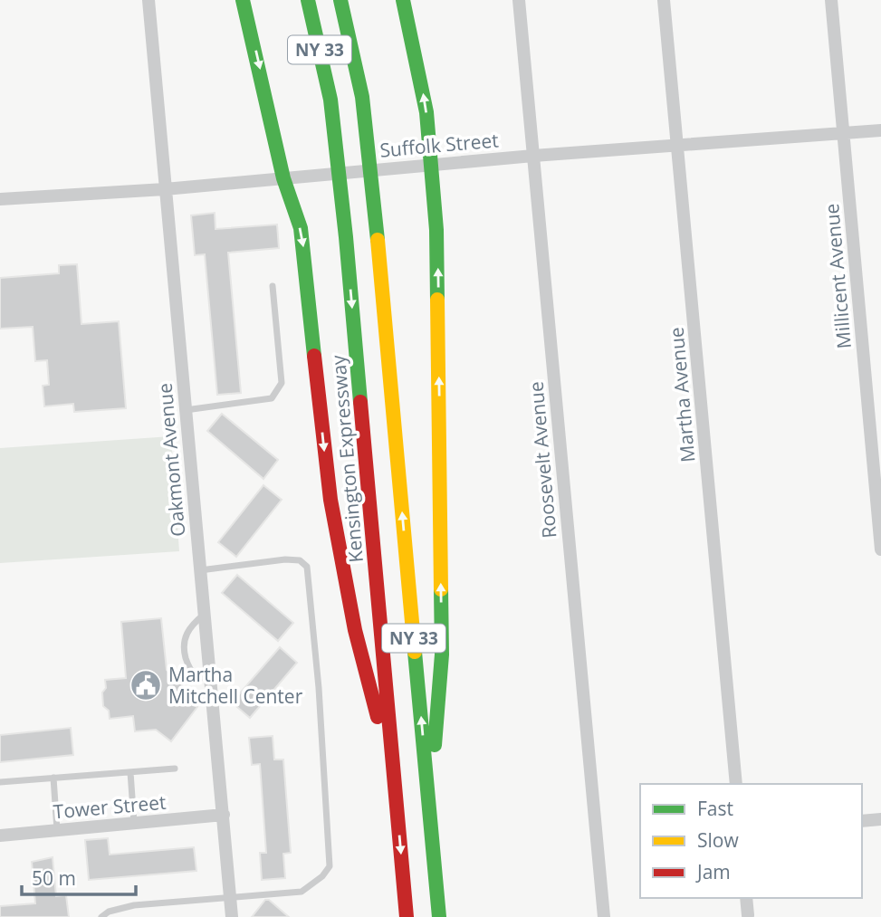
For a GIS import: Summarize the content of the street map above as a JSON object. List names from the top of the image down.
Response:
{
  "streets": {
    "highway": ["NY 33", "Kensington Expressway"],
    "street": [
      "Suffolk Street",
      "Millicent Avenue",
      "Martha Avenue",
      "Oakmont Avenue",
      "Roosevelt Avenue",
      "Tower Street"
    ]
  },
  "crossings": [
    ["Suffolk Street", "Millicent Avenue"],
    ["Suffolk Street", "Martha Avenue"],
    ["Suffolk Street", "Oakmont Avenue"],
    ["Suffolk Street", "Roosevelt Avenue"],
    ["Oakmont Avenue", "Tower Street"]
  ],
  "places": {
    "public building": ["Martha Mitchell Center"]
  },
  "legend": ["Fast", "Slow", "Jam"],
  "scale_bar": "50 m"
}
